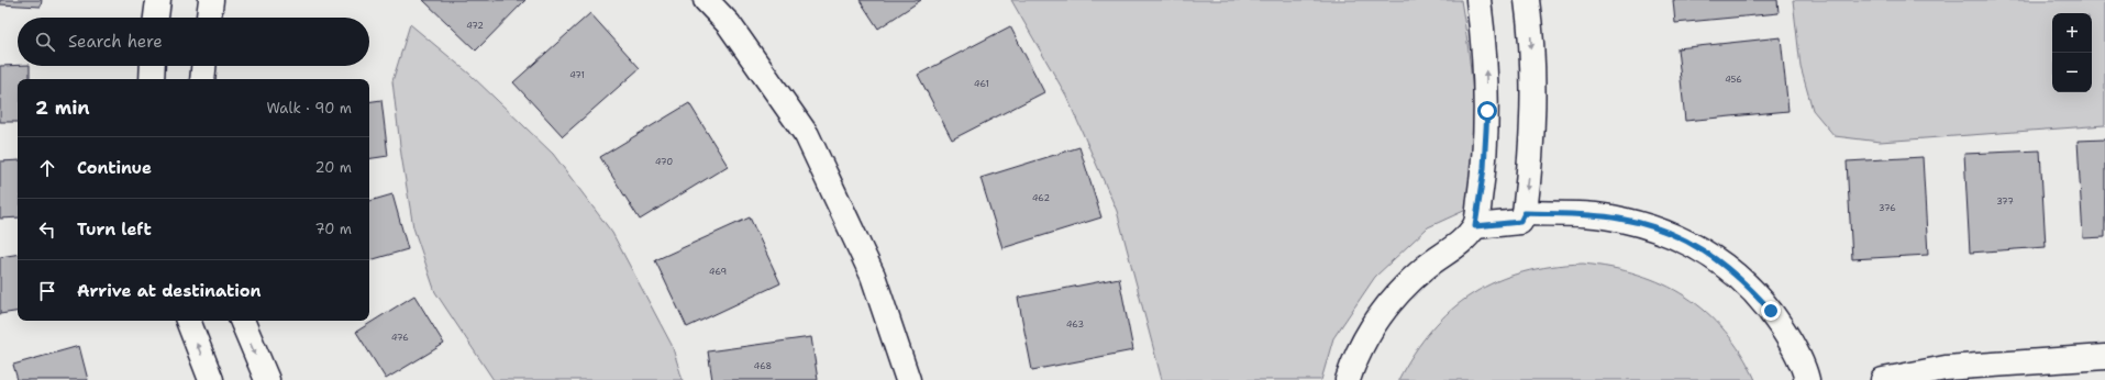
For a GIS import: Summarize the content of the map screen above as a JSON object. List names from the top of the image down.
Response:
{
  "house_numbers": [
    "472",
    "471",
    "456",
    "461",
    "470",
    "462",
    "377",
    "376",
    "469",
    "463",
    "476",
    "468"
  ],
  "page": {
    "map_buttons": ["+", "−"],
    "search": "Search here",
    "heading": ["2 min", "Walk · 90 m"],
    "list": [
      ["Continue", "20 m"],
      ["Turn left", "70 m"],
      "Arrive at destination"
    ]
  }
}
